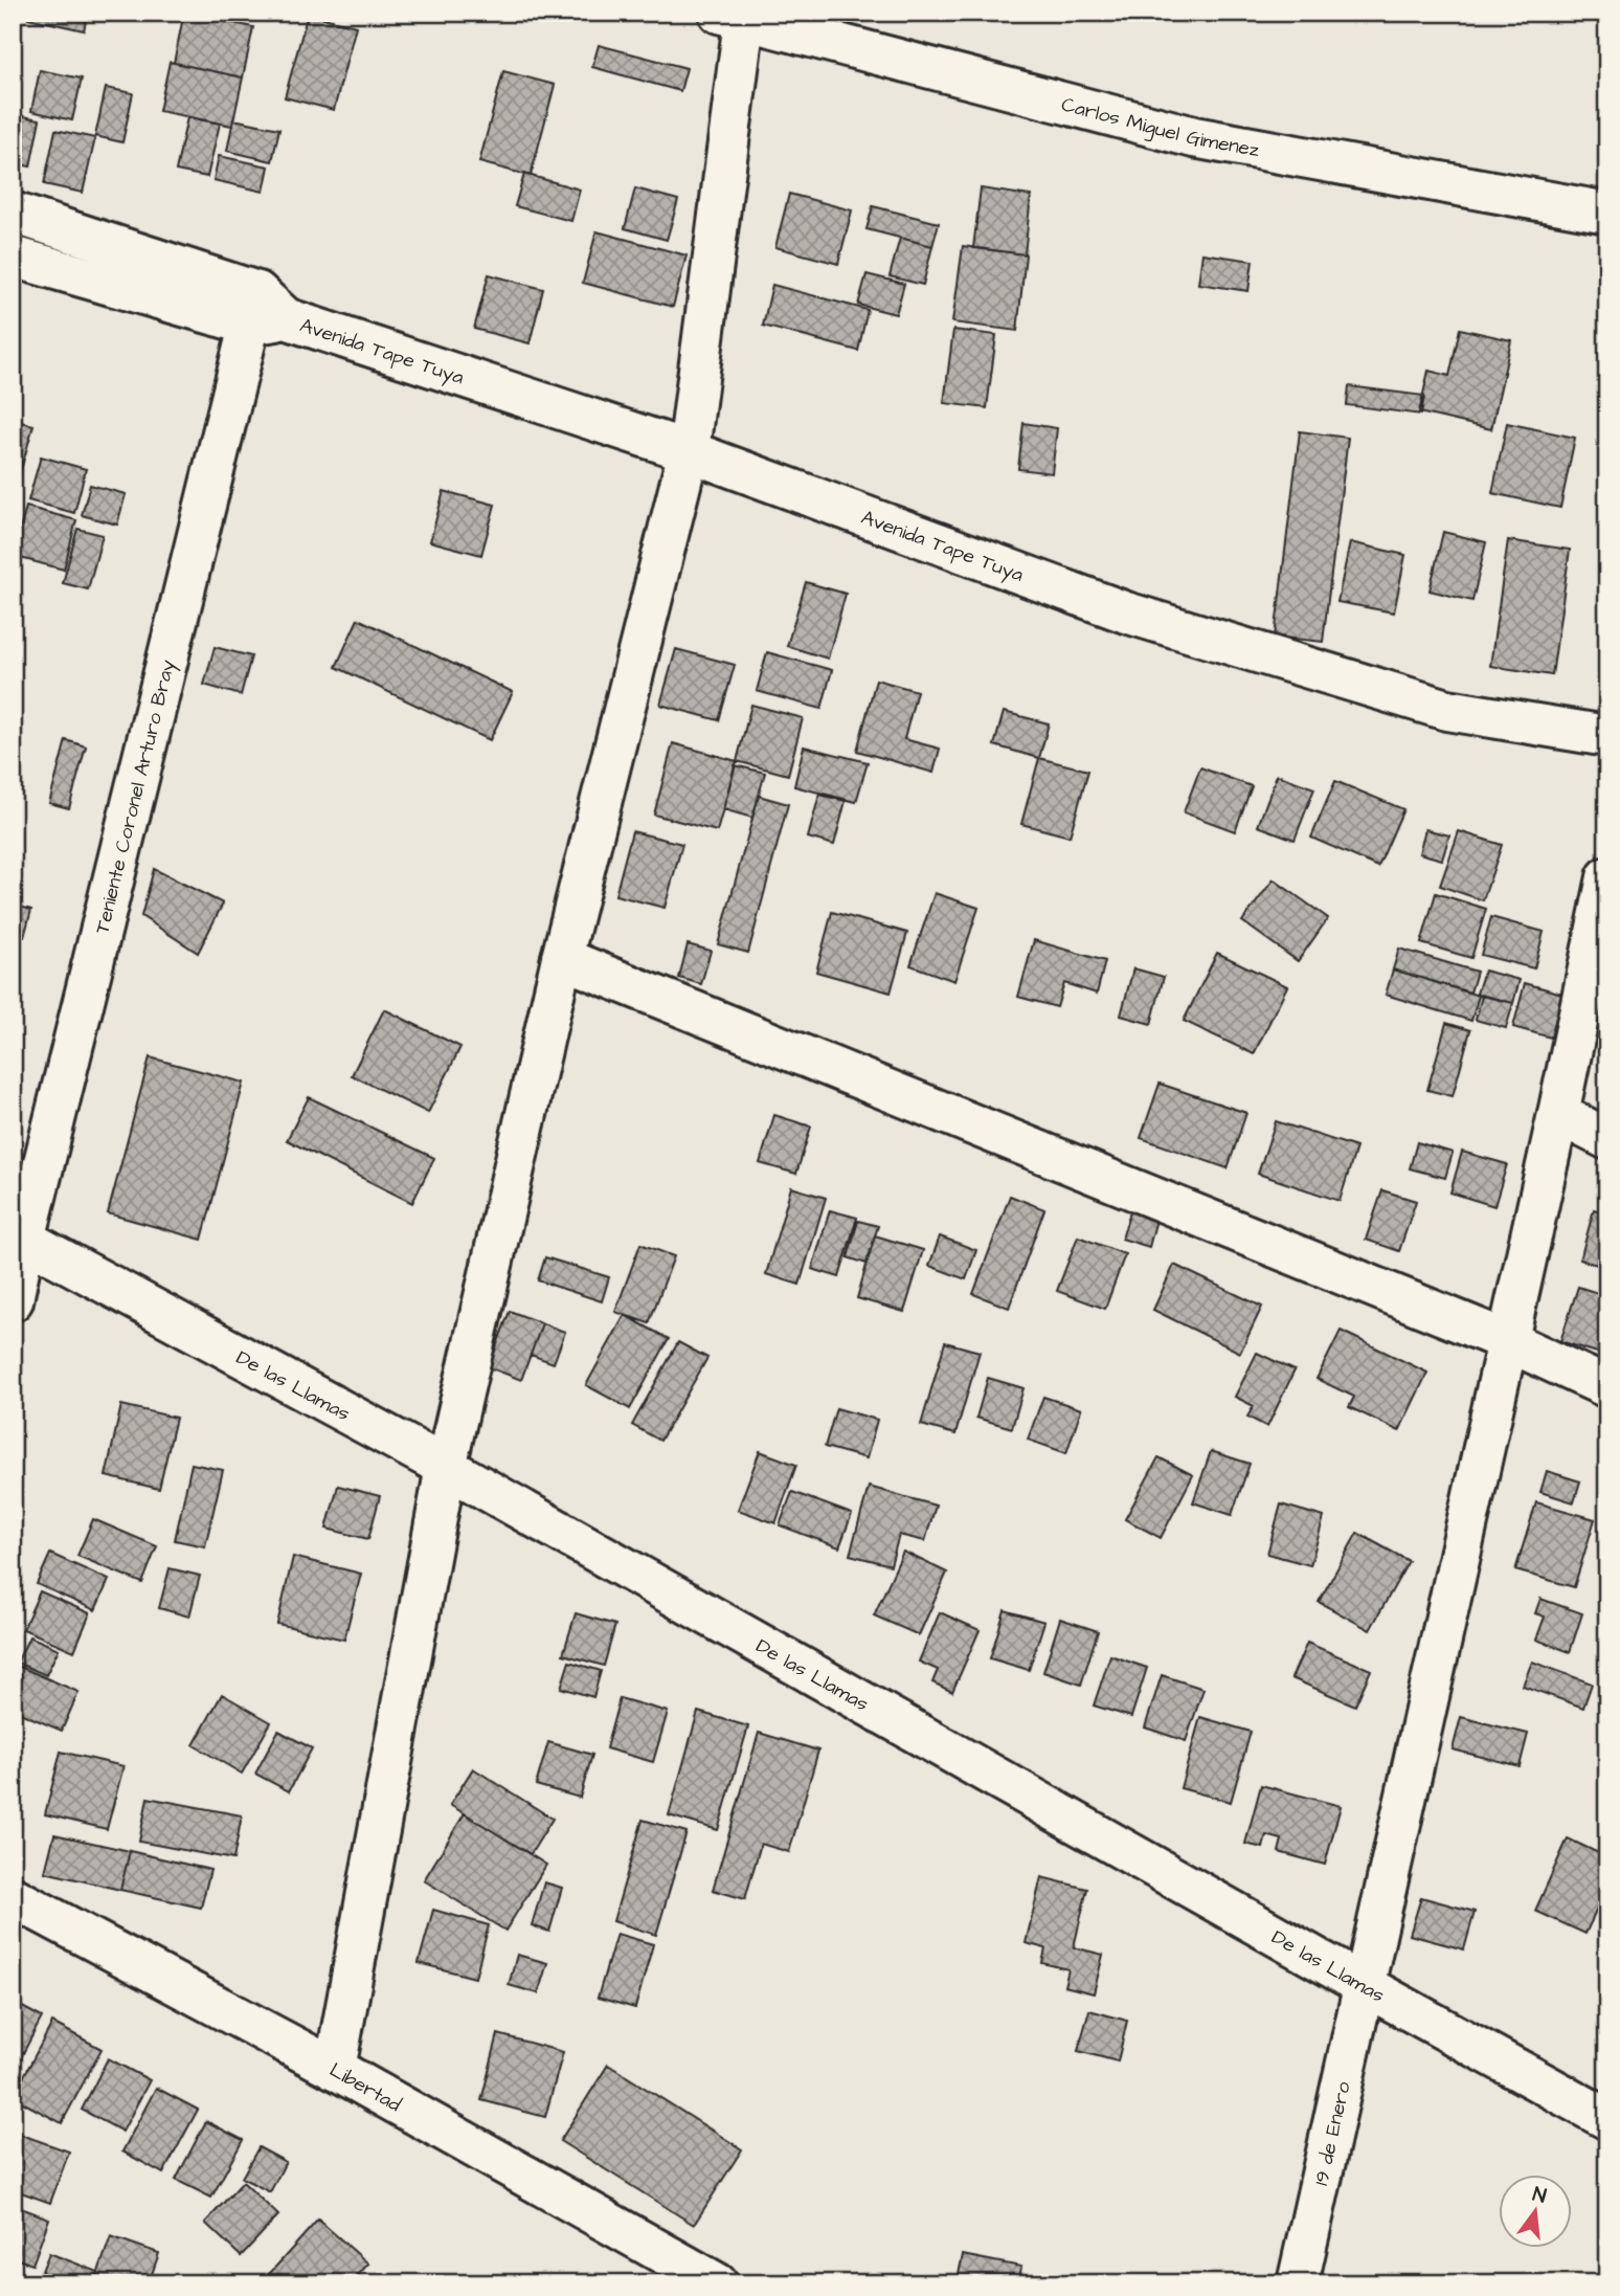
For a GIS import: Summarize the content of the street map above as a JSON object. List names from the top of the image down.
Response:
{
  "streets": {
    "street": [
      "Carlos Miguel Gimenez",
      "Avenida Tape Tuya",
      "Teniente Coronel Arturo Bray",
      "De las Llamas",
      "Libertad",
      "19 de Enero"
    ]
  },
  "crossings": [
    ["Avenida Tape Tuya", "Teniente Coronel Arturo Bray"],
    ["Teniente Coronel Arturo Bray", "De las Llamas"],
    ["De las Llamas", "19 de Enero"]
  ],
  "north": "top"
}
